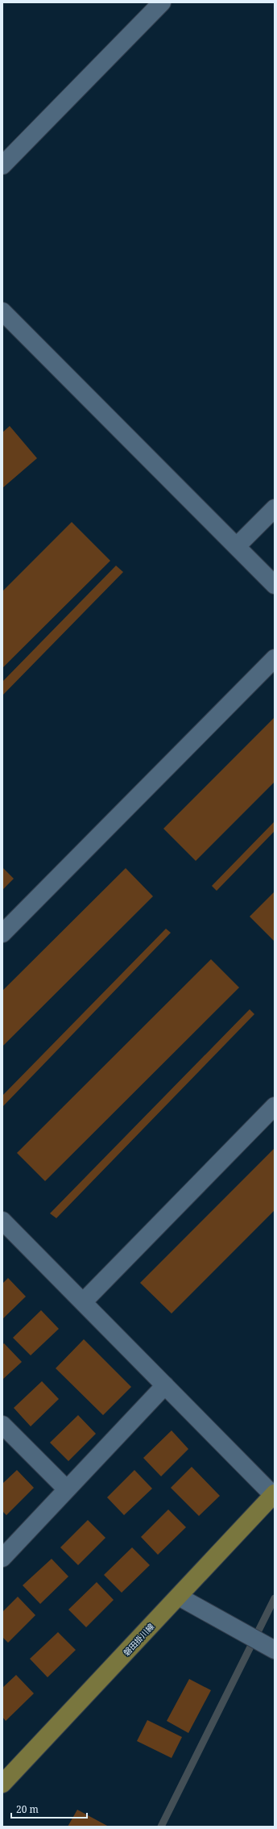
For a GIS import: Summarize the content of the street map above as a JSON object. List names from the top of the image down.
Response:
{
  "streets": {
    "main road": ["磐田掛川線"]
  },
  "scale_bar": "20 m"
}
